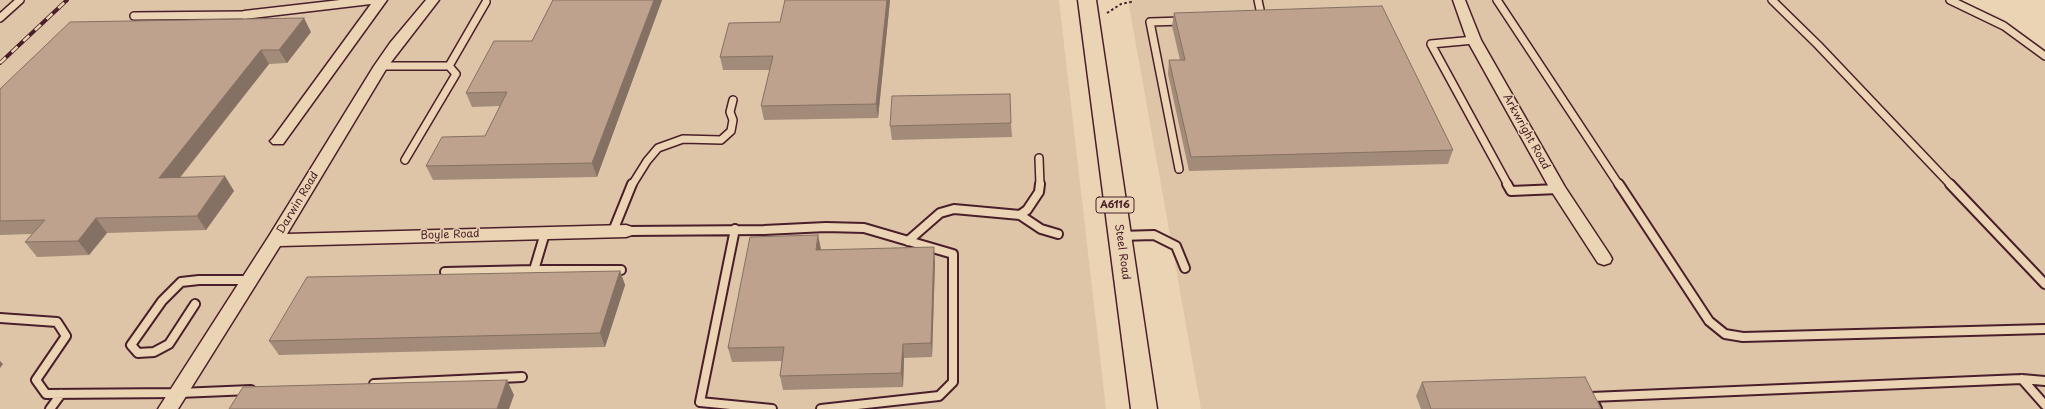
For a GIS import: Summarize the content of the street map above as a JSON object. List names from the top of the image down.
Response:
{
  "streets": {
    "main road": ["A6116", "Steel Road"],
    "street": ["Arkwright Road", "Darwin Road", "Boyle Road"]
  },
  "crossings": [
    ["Darwin Road", "Boyle Road"]
  ]
}
